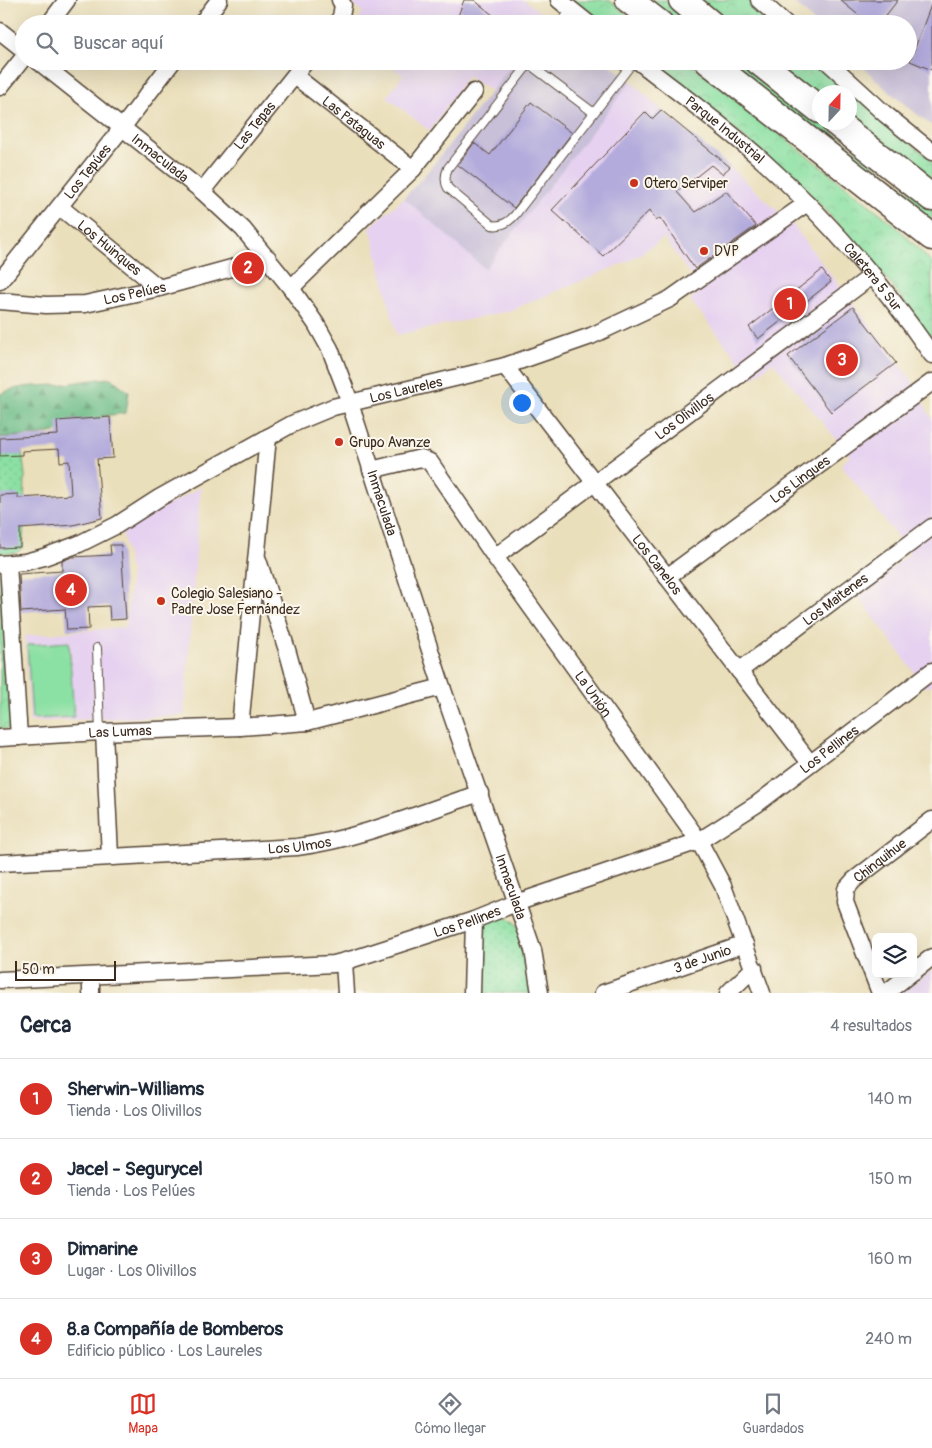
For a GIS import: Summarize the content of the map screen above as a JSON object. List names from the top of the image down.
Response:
{
  "streets": {
    "street": [
      "Las Pataguas",
      "Las Tepas",
      "Parque Industrial",
      "Inmaculada",
      "Los Tepúes",
      "Los Huinques",
      "Caletera 5 Sur",
      "Los Pelúes",
      "Los Laureles",
      "Los Olivillos",
      "Los Lingues",
      "Los Canelos",
      "Los Maitenes",
      "La Unión",
      "Las Lumas",
      "Los Pellines",
      "Los Ulmos",
      "Chinquihue",
      "3 de Junio"
    ]
  },
  "crossings": [
    ["Las Pataguas", "Las Tepas"],
    ["Las Tepas", "Inmaculada"],
    ["Parque Industrial", "Caletera 5 Sur"],
    ["Parque Industrial", "Los Laureles"],
    ["Inmaculada", "Los Tepúes"],
    ["Inmaculada", "Los Pelúes"],
    ["Inmaculada", "Los Laureles"],
    ["Inmaculada", "La Unión"],
    ["Inmaculada", "Las Lumas"],
    ["Inmaculada", "Los Pellines"],
    ["Inmaculada", "Los Ulmos"],
    ["Los Tepúes", "Los Huinques"],
    ["Los Huinques", "Los Pelúes"],
    ["Caletera 5 Sur", "Los Laureles"],
    ["Caletera 5 Sur", "Los Olivillos"],
    ["Los Laureles", "Los Canelos"],
    ["Los Olivillos", "Los Canelos"],
    ["Los Olivillos", "La Unión"],
    ["Los Lingues", "Los Canelos"],
    ["Los Canelos", "Los Maitenes"],
    ["Los Canelos", "Los Pellines"],
    ["La Unión", "Los Pellines"],
    ["La Unión", "3 de Junio"]
  ],
  "places": [
    "Otero Serviper",
    "DVP",
    "Grupo Avanze",
    "Colegio Salesiano - Padre Jose Fernández"
  ],
  "scale_bar": "50 m",
  "north": "top",
  "page": {
    "search": "Buscar aquí",
    "pins": [
      "2",
      "1",
      "3",
      "4"
    ],
    "scale": "50 m",
    "heading": ["Cerca", "4 resultados"],
    "list": [
      {
        "mark": "1",
        "name": "Sherwin-Williams",
        "note": "Tienda · Los Olivillos",
        "value": "140 m"
      },
      {
        "mark": "2",
        "name": "Jacel - Segurycel",
        "note": "Tienda · Los Pelúes",
        "value": "150 m"
      },
      {
        "mark": "3",
        "name": "Dimarine",
        "note": "Lugar · Los Olivillos",
        "value": "160 m"
      },
      {
        "mark": "4",
        "name": "8.ª Compañía de Bomberos",
        "note": "Edificio público · Los Laureles",
        "value": "240 m"
      }
    ],
    "nav": ["Mapa", "Cómo llegar", "Guardados"]
  }
}
